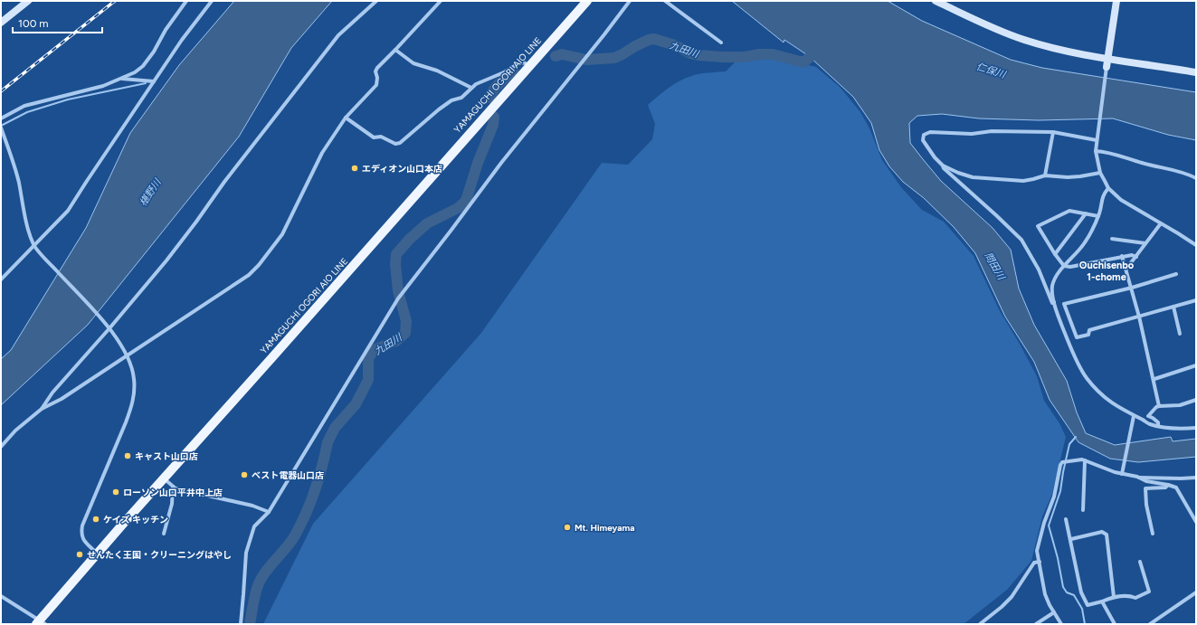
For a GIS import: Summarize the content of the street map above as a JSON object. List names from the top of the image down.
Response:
{
  "streets": {
    "main road": ["YAMAGUCHI OGORI AIO LINE"]
  },
  "districts": ["Ouchisenbo 1-chome"],
  "water": [
    "九田川",
    "仁保川",
    "椹野川",
    "問田川"
  ],
  "places": [
    "エディオン山口本店",
    "キャスト山口店",
    "ベスト電器山口店",
    "ローソン山口平井中上店",
    "ケイズ キッチン",
    "Mt. Himeyama",
    "せんたく王国・クリーニングはやし"
  ],
  "scale_bar": "100 m"
}
